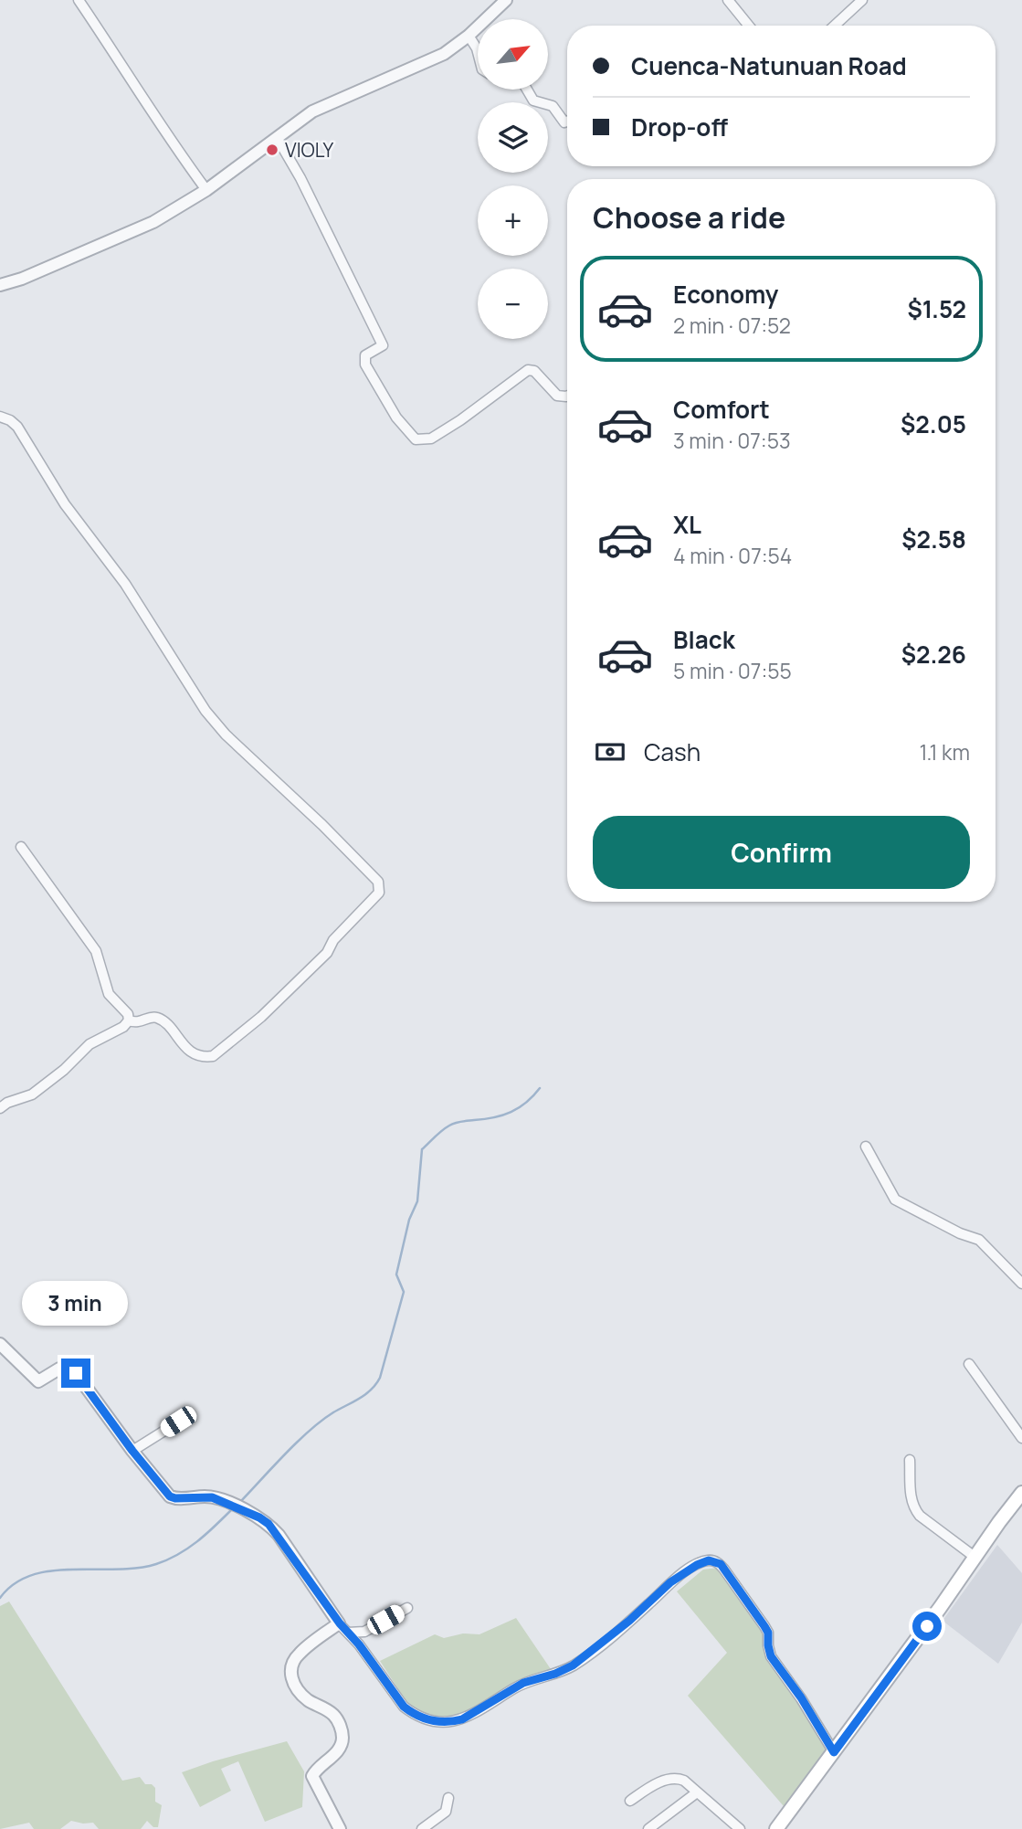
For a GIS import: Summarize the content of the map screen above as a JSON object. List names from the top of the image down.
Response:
{
  "places": ["VIOLY"],
  "north": "top right",
  "page": {
    "map_buttons": ["+", "−"],
    "banner": ["Cuenca-Natunuan Road", "Drop-off"],
    "heading": "Choose a ride",
    "list": [
      {
        "name": "Economy",
        "note": "2 min · 07:52",
        "value": "$1.52"
      },
      {
        "name": "Comfort",
        "note": "3 min · 07:53",
        "value": "$2.05"
      },
      {
        "name": "XL",
        "note": "4 min · 07:54",
        "value": "$2.58"
      },
      {
        "name": "Black",
        "note": "5 min · 07:55",
        "value": "$2.26"
      }
    ],
    "pay": ["Cash", "1.1 km"],
    "buttons": "Confirm",
    "bubble": "3 min"
  }
}
